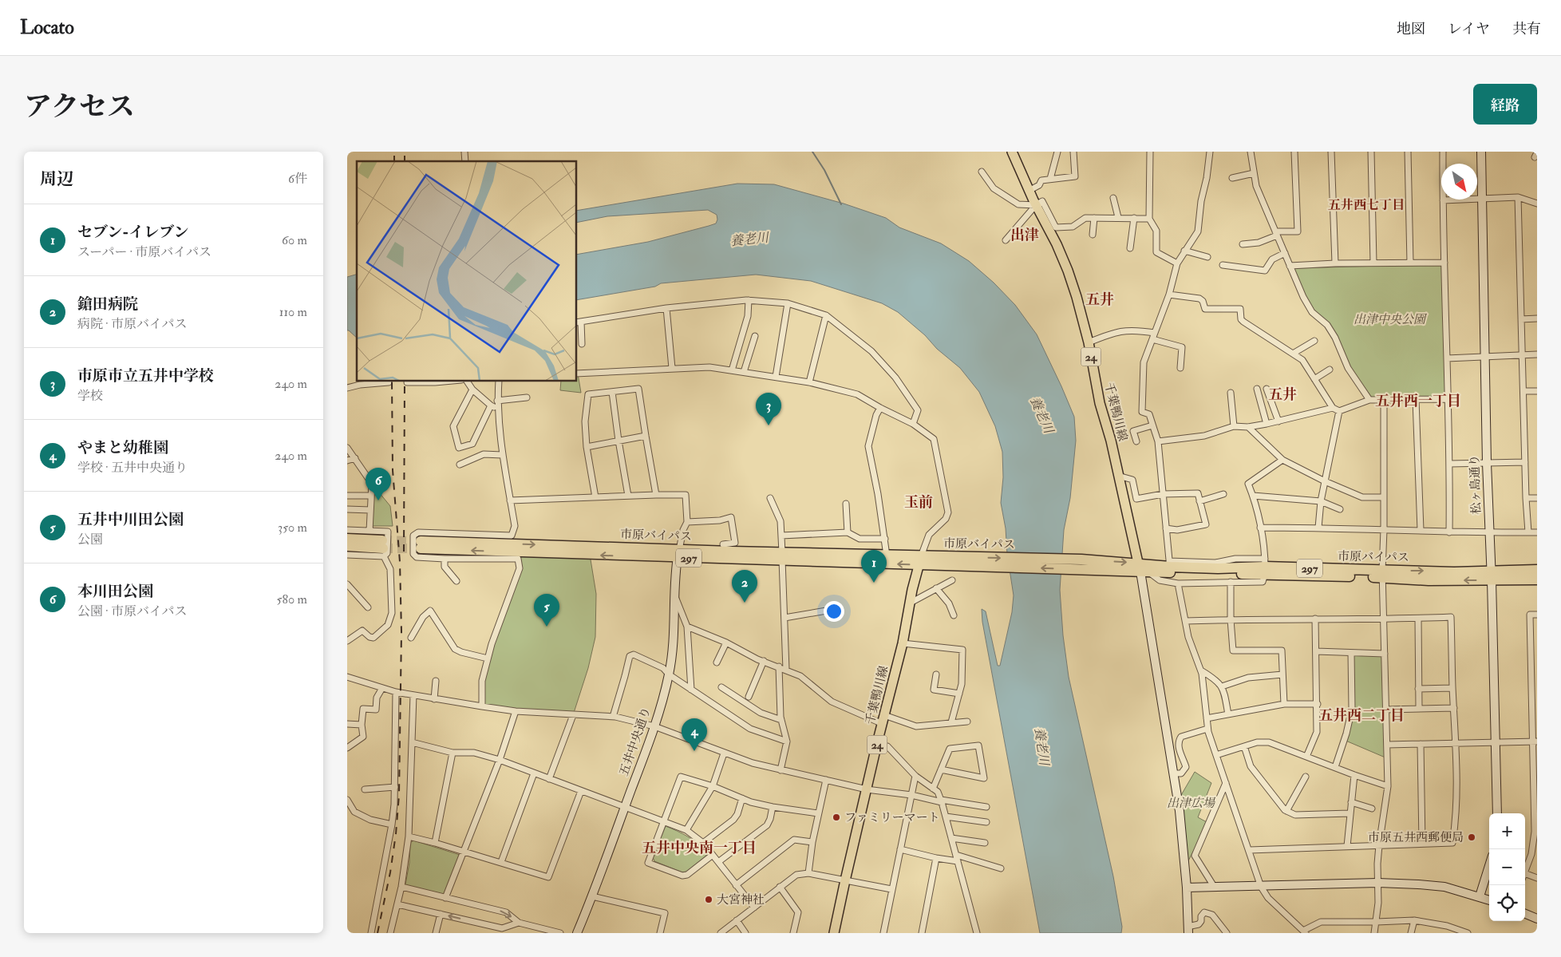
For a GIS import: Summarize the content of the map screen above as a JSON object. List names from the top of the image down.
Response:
{
  "streets": {
    "highway": ["市原バイパス", "297"],
    "main road": ["24", "千葉鴨川線"],
    "street": ["松ヶ島通り", "五井中央通り"]
  },
  "crossings": [
    ["千葉鴨川線", "市原バイパス"],
    ["松ヶ島通り", "市原バイパス"],
    ["市原バイパス", "五井中央通り"]
  ],
  "districts": [
    "五井西七丁目",
    "出津",
    "五井",
    "五井",
    "五井西一丁目",
    "玉前",
    "五井西二丁目",
    "五井中央南一丁目"
  ],
  "water": ["養老川"],
  "parks": ["出津中央公園", "出津広場"],
  "places": ["ファミリーマート", "市原五井西郵便局", "大宮神社"],
  "north": "bottom right",
  "page": {
    "header": "Locato",
    "nav": ["地図", "レイヤ", "共有"],
    "title": "アクセス",
    "buttons": "経路",
    "heading": ["周辺", "6件"],
    "list": [
      {
        "mark": "1",
        "name": "セブン-イレブン",
        "note": "スーパー · 市原バイパス",
        "value": "60 m"
      },
      {
        "mark": "2",
        "name": "鎗田病院",
        "note": "病院 · 市原バイパス",
        "value": "110 m"
      },
      {
        "mark": "3",
        "name": "市原市立五井中学校",
        "note": "学校",
        "value": "240 m"
      },
      {
        "mark": "4",
        "name": "やまと幼稚園",
        "note": "学校 · 五井中央通り",
        "value": "240 m"
      },
      {
        "mark": "5",
        "name": "五井中川田公園",
        "note": "公園",
        "value": "350 m"
      },
      {
        "mark": "6",
        "name": "本川田公園",
        "note": "公園 · 市原バイパス",
        "value": "580 m"
      }
    ],
    "pins": [
      "3",
      "6",
      "1",
      "2",
      "5",
      "4"
    ],
    "map_buttons": ["+", "−"]
  }
}
